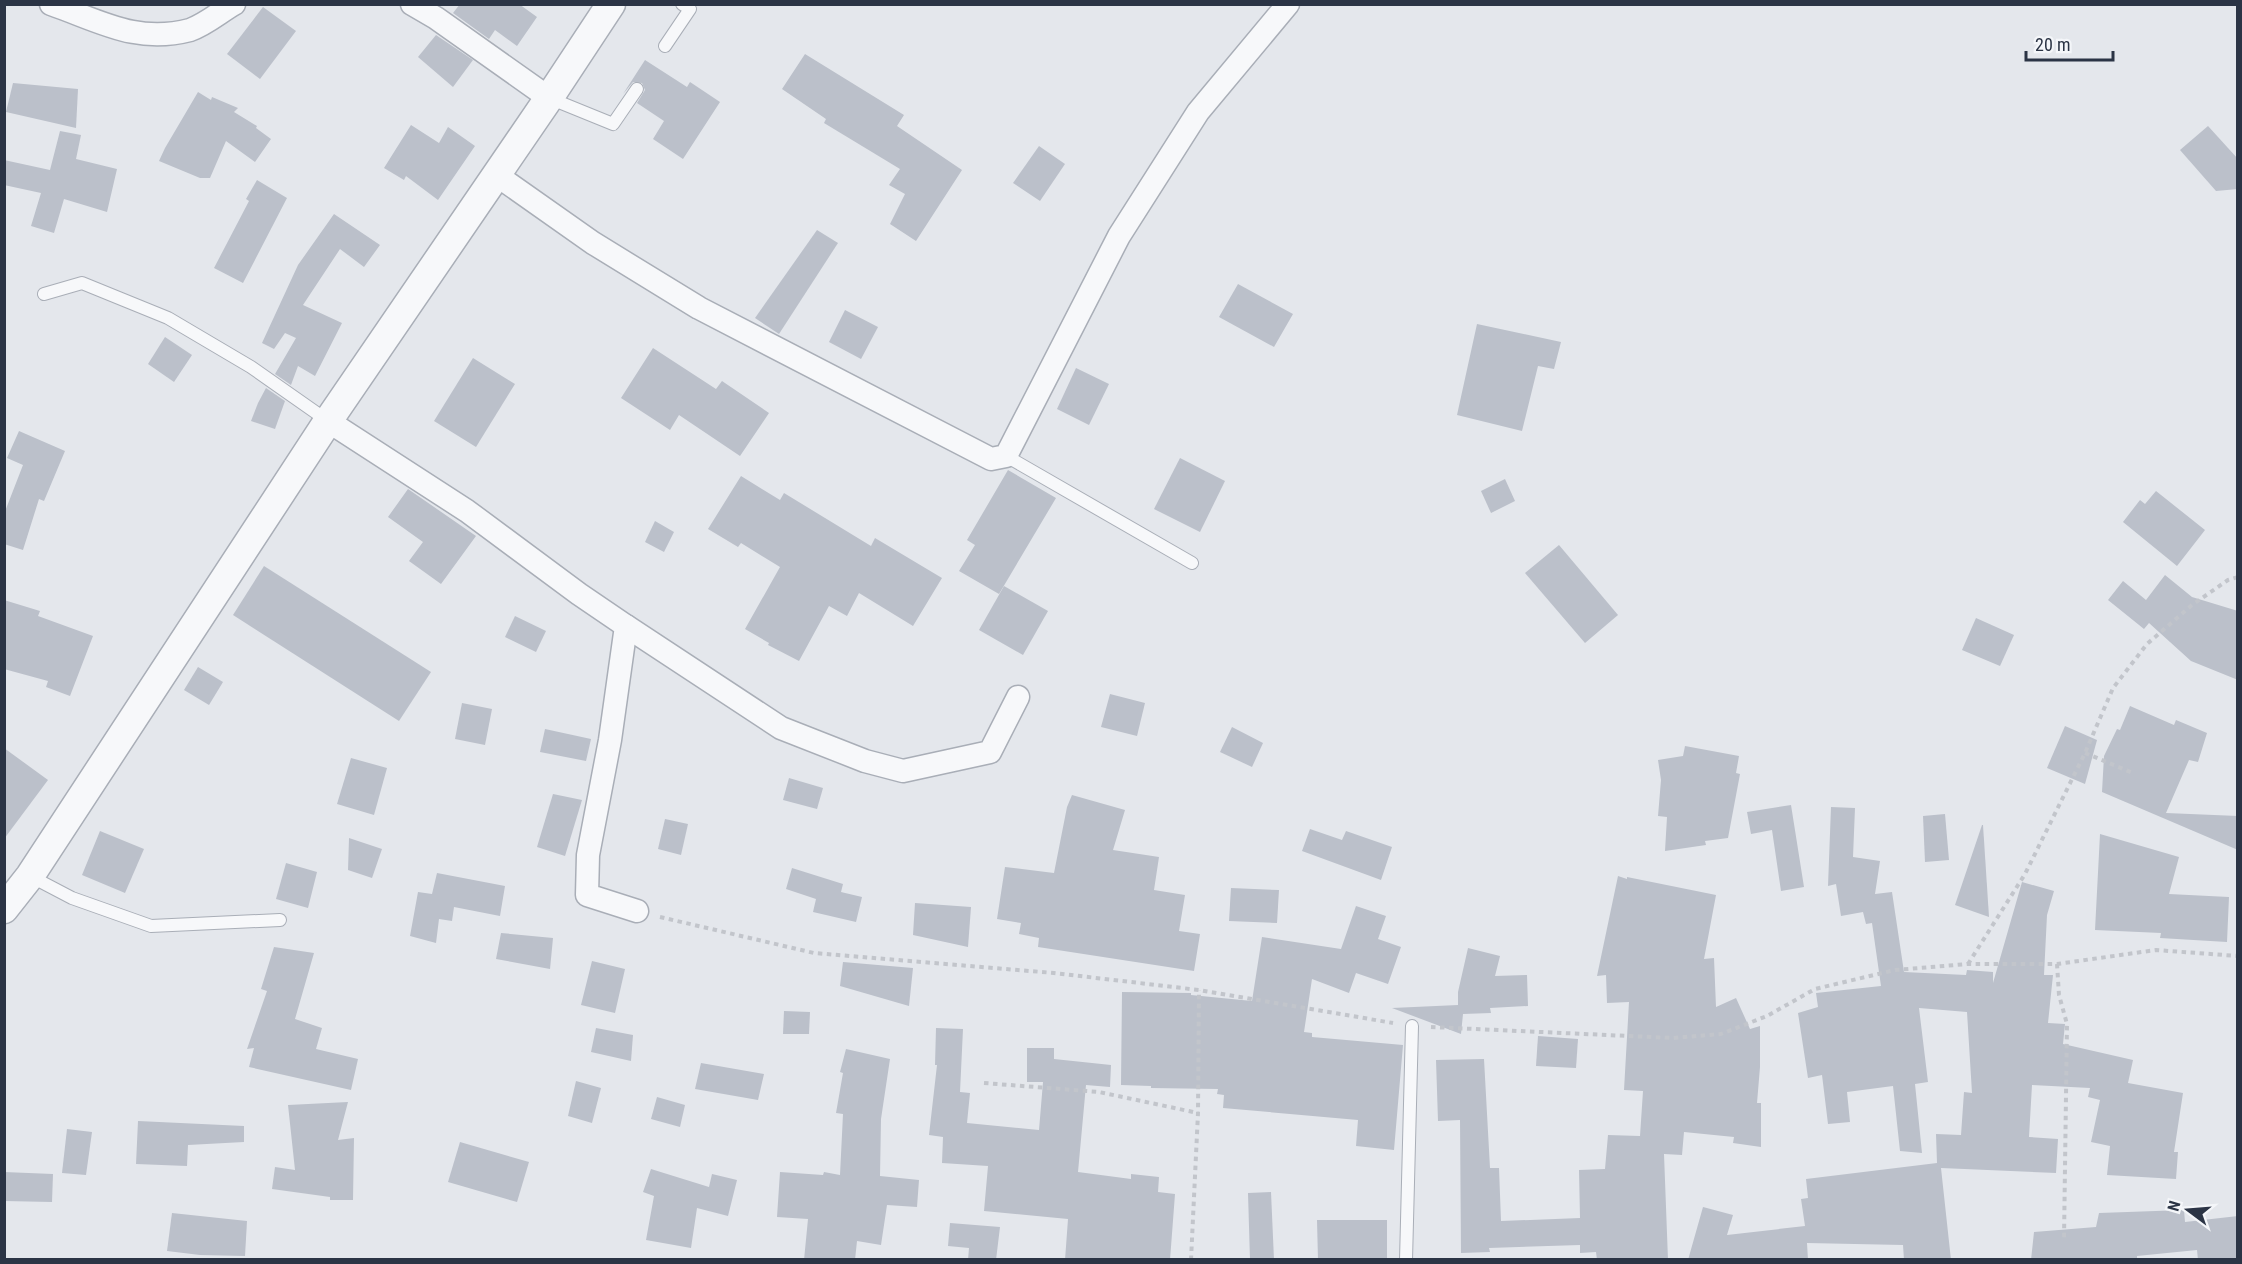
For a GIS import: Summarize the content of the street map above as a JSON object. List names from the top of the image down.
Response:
{
  "scale_bar": "20 m",
  "north": "left"
}
